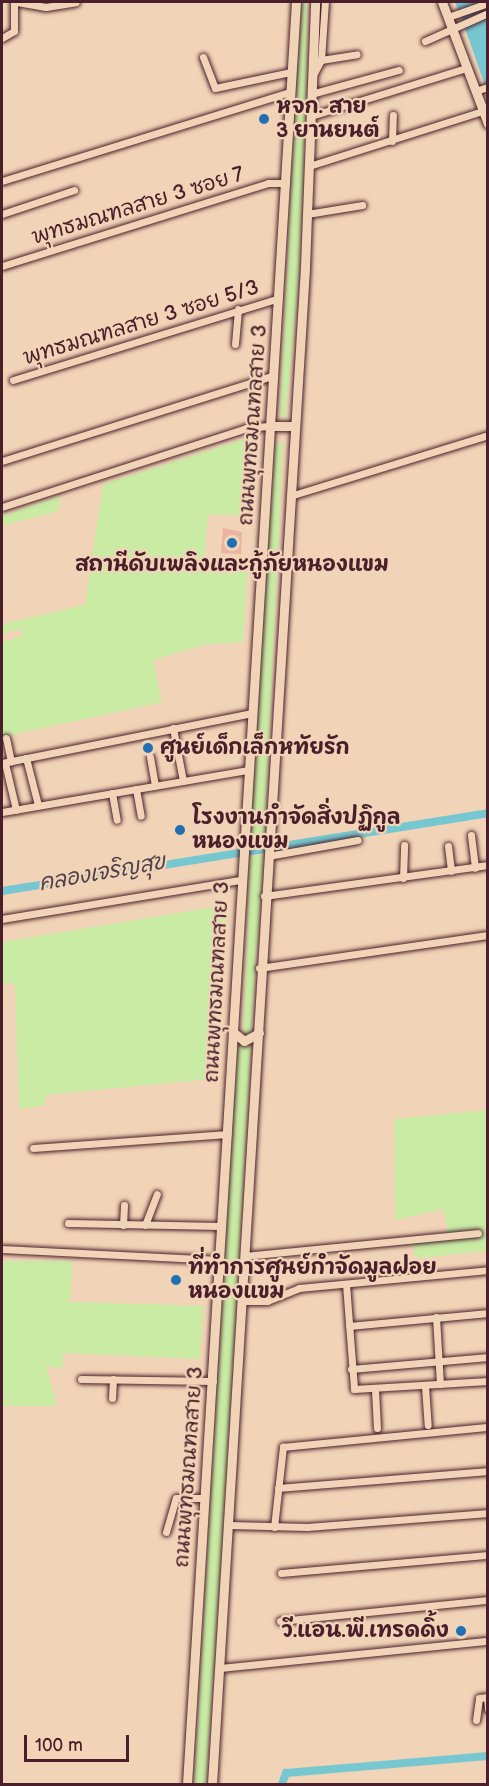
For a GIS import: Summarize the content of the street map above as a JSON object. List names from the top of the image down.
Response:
{
  "streets": {
    "main road": ["ถนนพุทธมณฑลสาย 3"],
    "street": ["พุทธมณฑลสาย 3 ซอย 7", "พุทธมณฑลสาย 3 ซอย 5/3"]
  },
  "crossings": [
    ["พุทธมณฑลสาย 3 ซอย 7", "ถนนพุทธมณฑลสาย 3"],
    ["พุทธมณฑลสาย 3 ซอย 5/3", "ถนนพุทธมณฑลสาย 3"]
  ],
  "water": ["คลองเจริญสุข"],
  "places": [
    "หจก. สาย 3 ยานยนต์",
    "สถานีดับเพลิงและกู้ภัยหนองแขม",
    "ศูนย์เด็กเล็กหทัยรัก",
    "โรงงานกำจัดสิ่งปฏิกูล หนองแขม",
    "ที่ทำการศูนย์กำจัดมูลฝอย หนองแขม",
    "วี.แอน.พี.เทรดดิ้ง"
  ],
  "scale_bar": "100 m"
}
